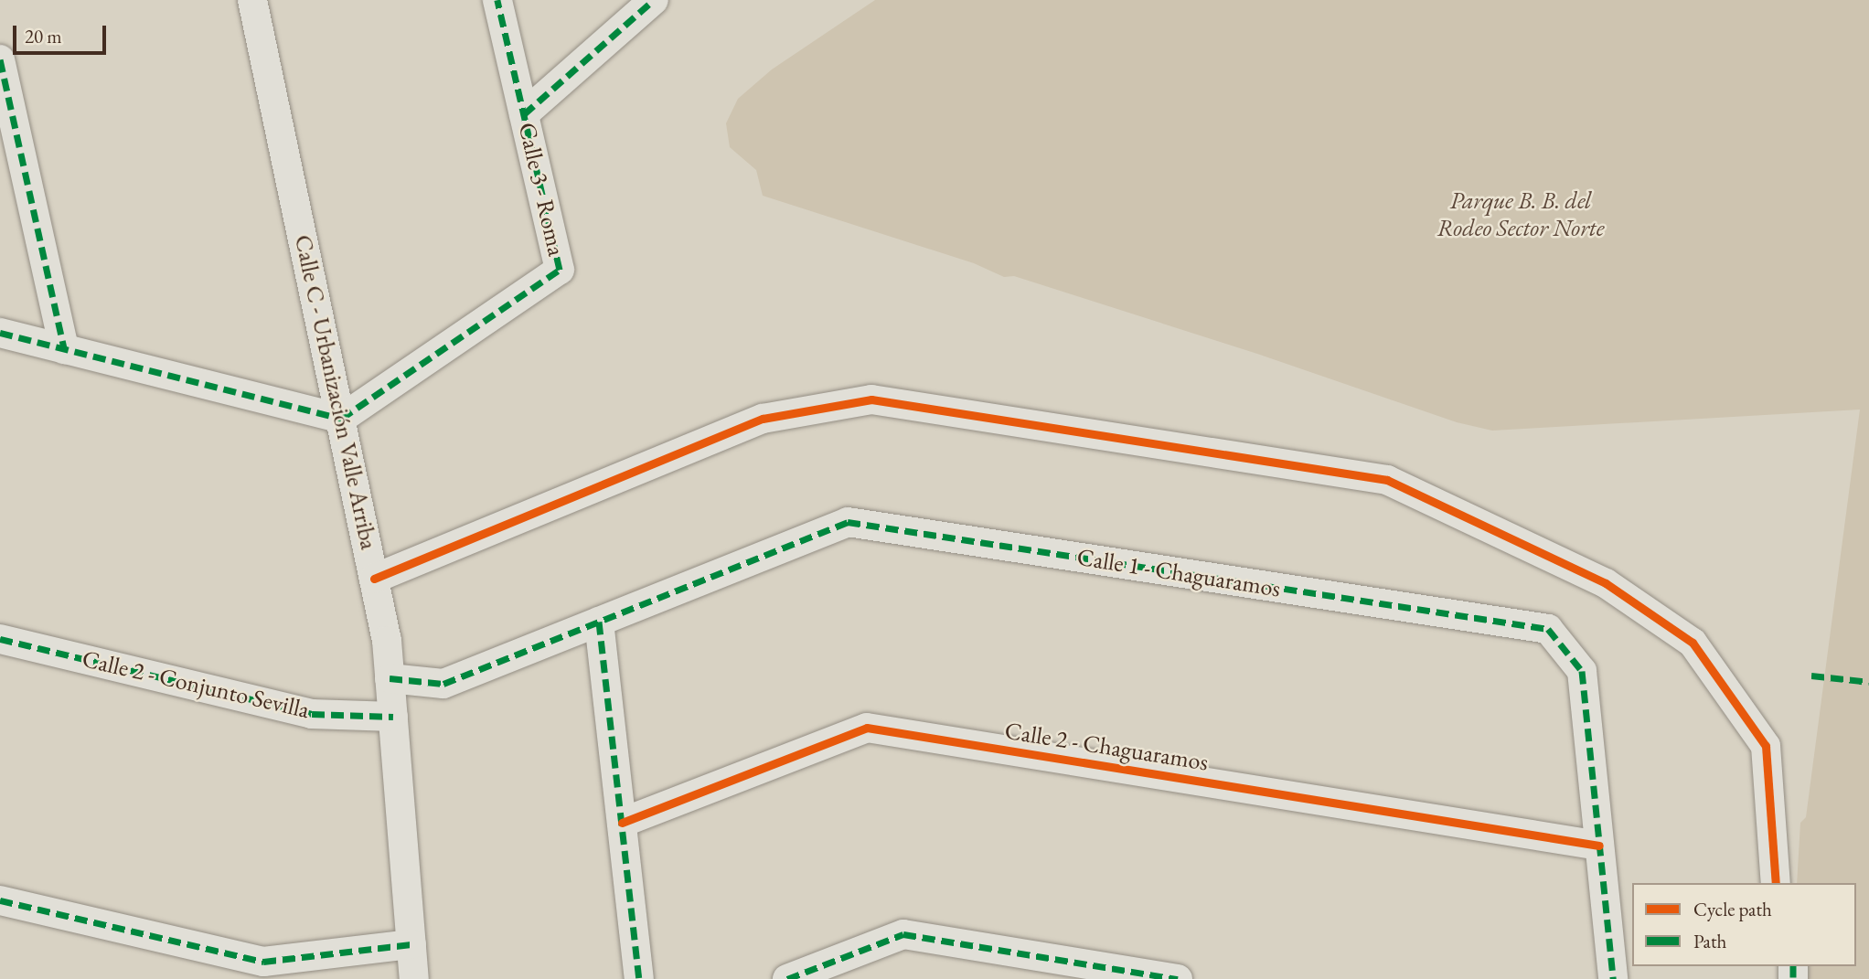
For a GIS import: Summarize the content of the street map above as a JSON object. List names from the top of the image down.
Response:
{
  "streets": {
    "street": [
      "Calle 3 - Roma",
      "Calle C - Urbanización Valle Arriba",
      "Calle 1 - Chaguaramos",
      "Calle 2 - Conjunto Sevilla",
      "Calle 2 - Chaguaramos"
    ]
  },
  "crossings": [
    ["Calle 3 - Roma", "Calle C - Urbanización Valle Arriba"],
    ["Calle C - Urbanización Valle Arriba", "Calle 1 - Chaguaramos"],
    ["Calle C - Urbanización Valle Arriba", "Calle 2 - Conjunto Sevilla"],
    ["Calle 1 - Chaguaramos", "Calle 2 - Chaguaramos"]
  ],
  "parks": ["Parque B. B. del Rodeo Sector Norte"],
  "legend": ["Cycle path", "Path"],
  "scale_bar": "20 m"
}
